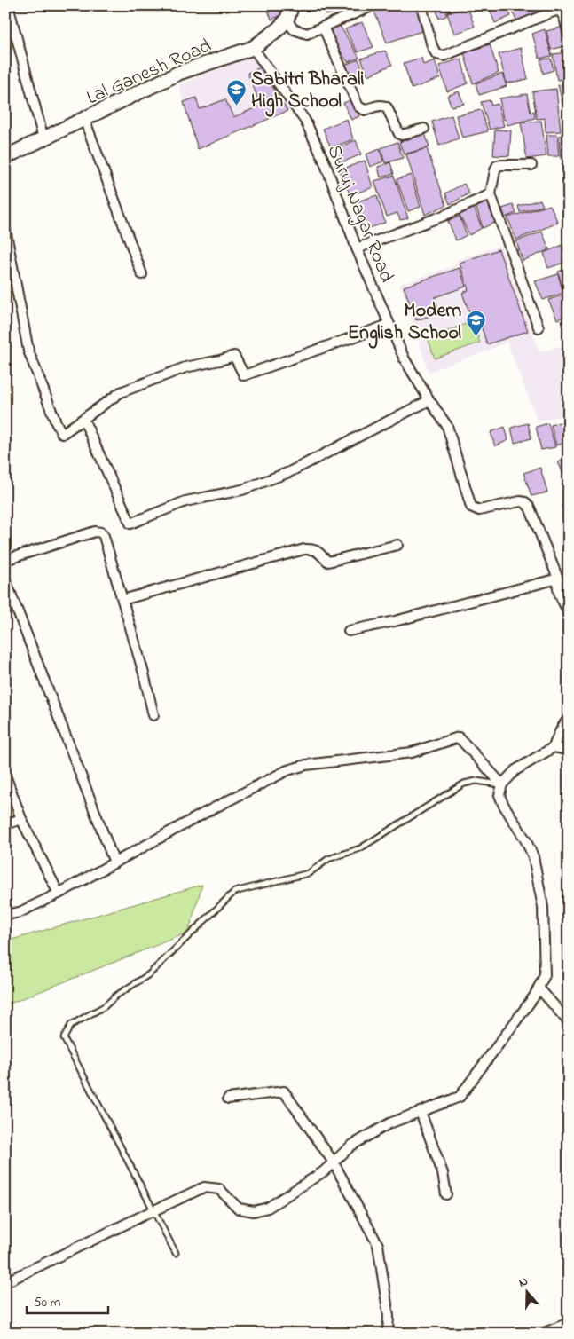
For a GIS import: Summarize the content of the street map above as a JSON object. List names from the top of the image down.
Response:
{
  "streets": {
    "main road": ["Lal Ganesh Road"],
    "street": ["Suruj Nagar Road"]
  },
  "crossings": [
    ["Lal Ganesh Road", "Suruj Nagar Road"]
  ],
  "places": {
    "school or university": ["Sabitri Bharali High School", "Modern English School"]
  },
  "scale_bar": "50 m",
  "north": "top"
}
